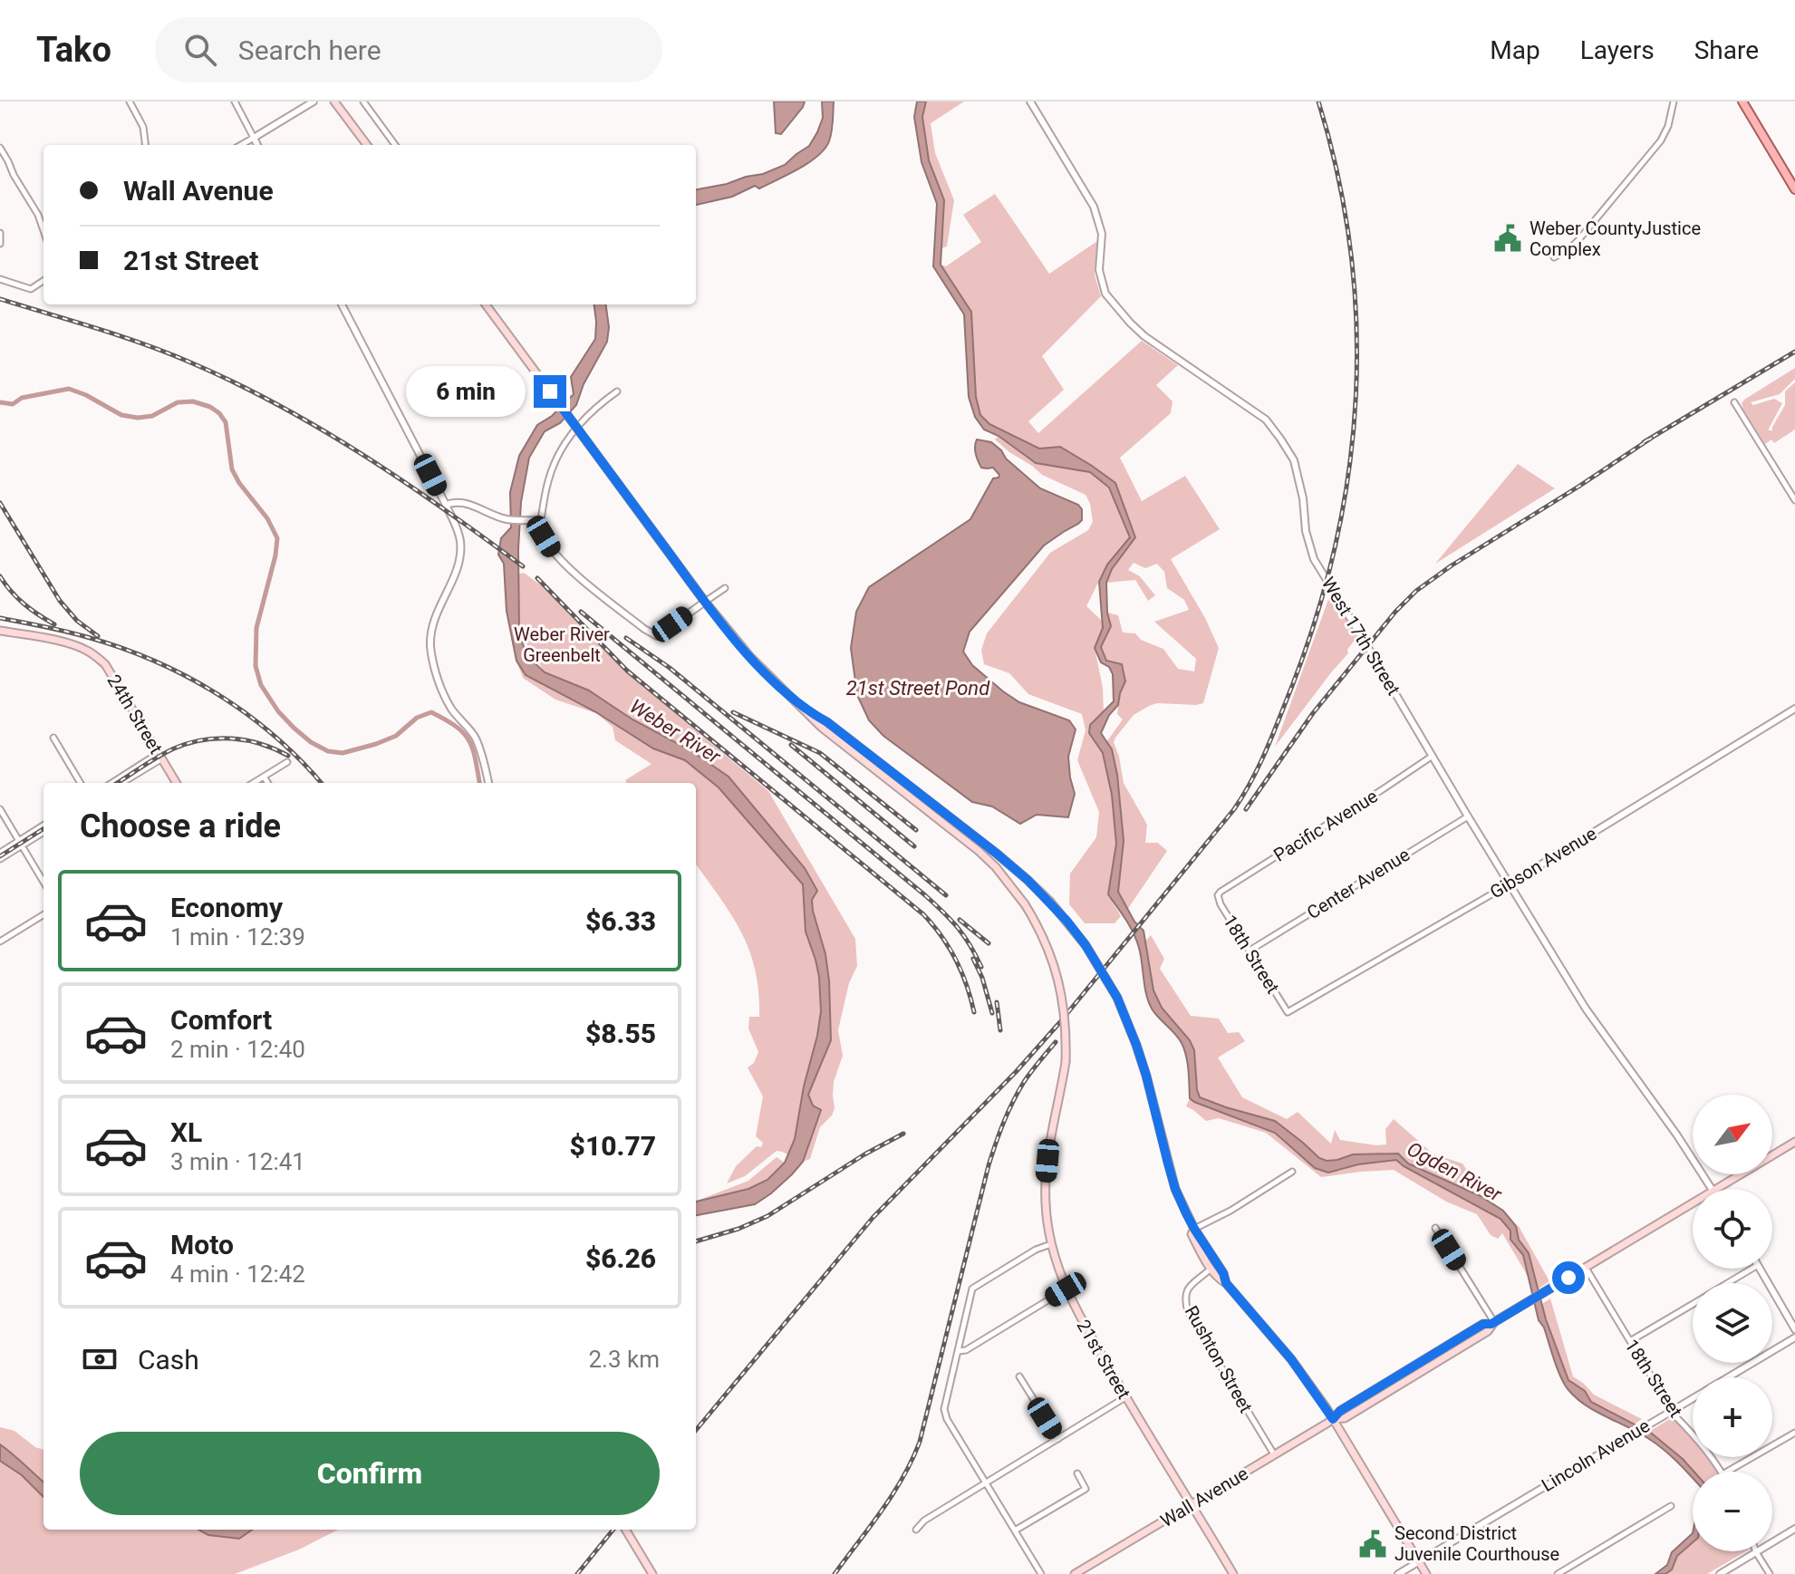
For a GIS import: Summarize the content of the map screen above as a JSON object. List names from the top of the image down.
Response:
{
  "streets": {
    "main road": ["24th Street", "21st Street", "Wall Avenue"],
    "street": [
      "West 17th Street",
      "Pacific Avenue",
      "Gibson Avenue",
      "Center Avenue",
      "18th Street",
      "Rushton Street",
      "Lincoln Avenue"
    ]
  },
  "crossings": [
    ["West 17th Street", "Pacific Avenue"],
    ["West 17th Street", "Gibson Avenue"],
    ["West 17th Street", "Center Avenue"],
    ["Pacific Avenue", "18th Street"],
    ["Gibson Avenue", "18th Street"],
    ["Center Avenue", "18th Street"],
    ["18th Street", "Lincoln Avenue"],
    ["18th Street", "Wall Avenue"],
    ["21st Street", "Wall Avenue"],
    ["Rushton Street", "Wall Avenue"]
  ],
  "water": ["21st Street Pond", "Weber River", "Ogden River"],
  "parks": ["Weber River Greenbelt"],
  "places": {
    "public building": ["Weber CountyJustice Complex", "Second District Juvenile Courthouse"]
  },
  "north": "top right",
  "page": {
    "header": "Tako",
    "search": "Search here",
    "nav": ["Map", "Layers", "Share"],
    "banner": ["Wall Avenue", "21st Street"],
    "bubble": "6 min",
    "heading": "Choose a ride",
    "list": [
      {
        "name": "Economy",
        "note": "1 min · 12:39",
        "value": "$6.33"
      },
      {
        "name": "Comfort",
        "note": "2 min · 12:40",
        "value": "$8.55"
      },
      {
        "name": "XL",
        "note": "3 min · 12:41",
        "value": "$10.77"
      },
      {
        "name": "Moto",
        "note": "4 min · 12:42",
        "value": "$6.26"
      }
    ],
    "map_buttons": ["+", "−"],
    "pay": ["Cash", "2.3 km"],
    "buttons": "Confirm"
  }
}
